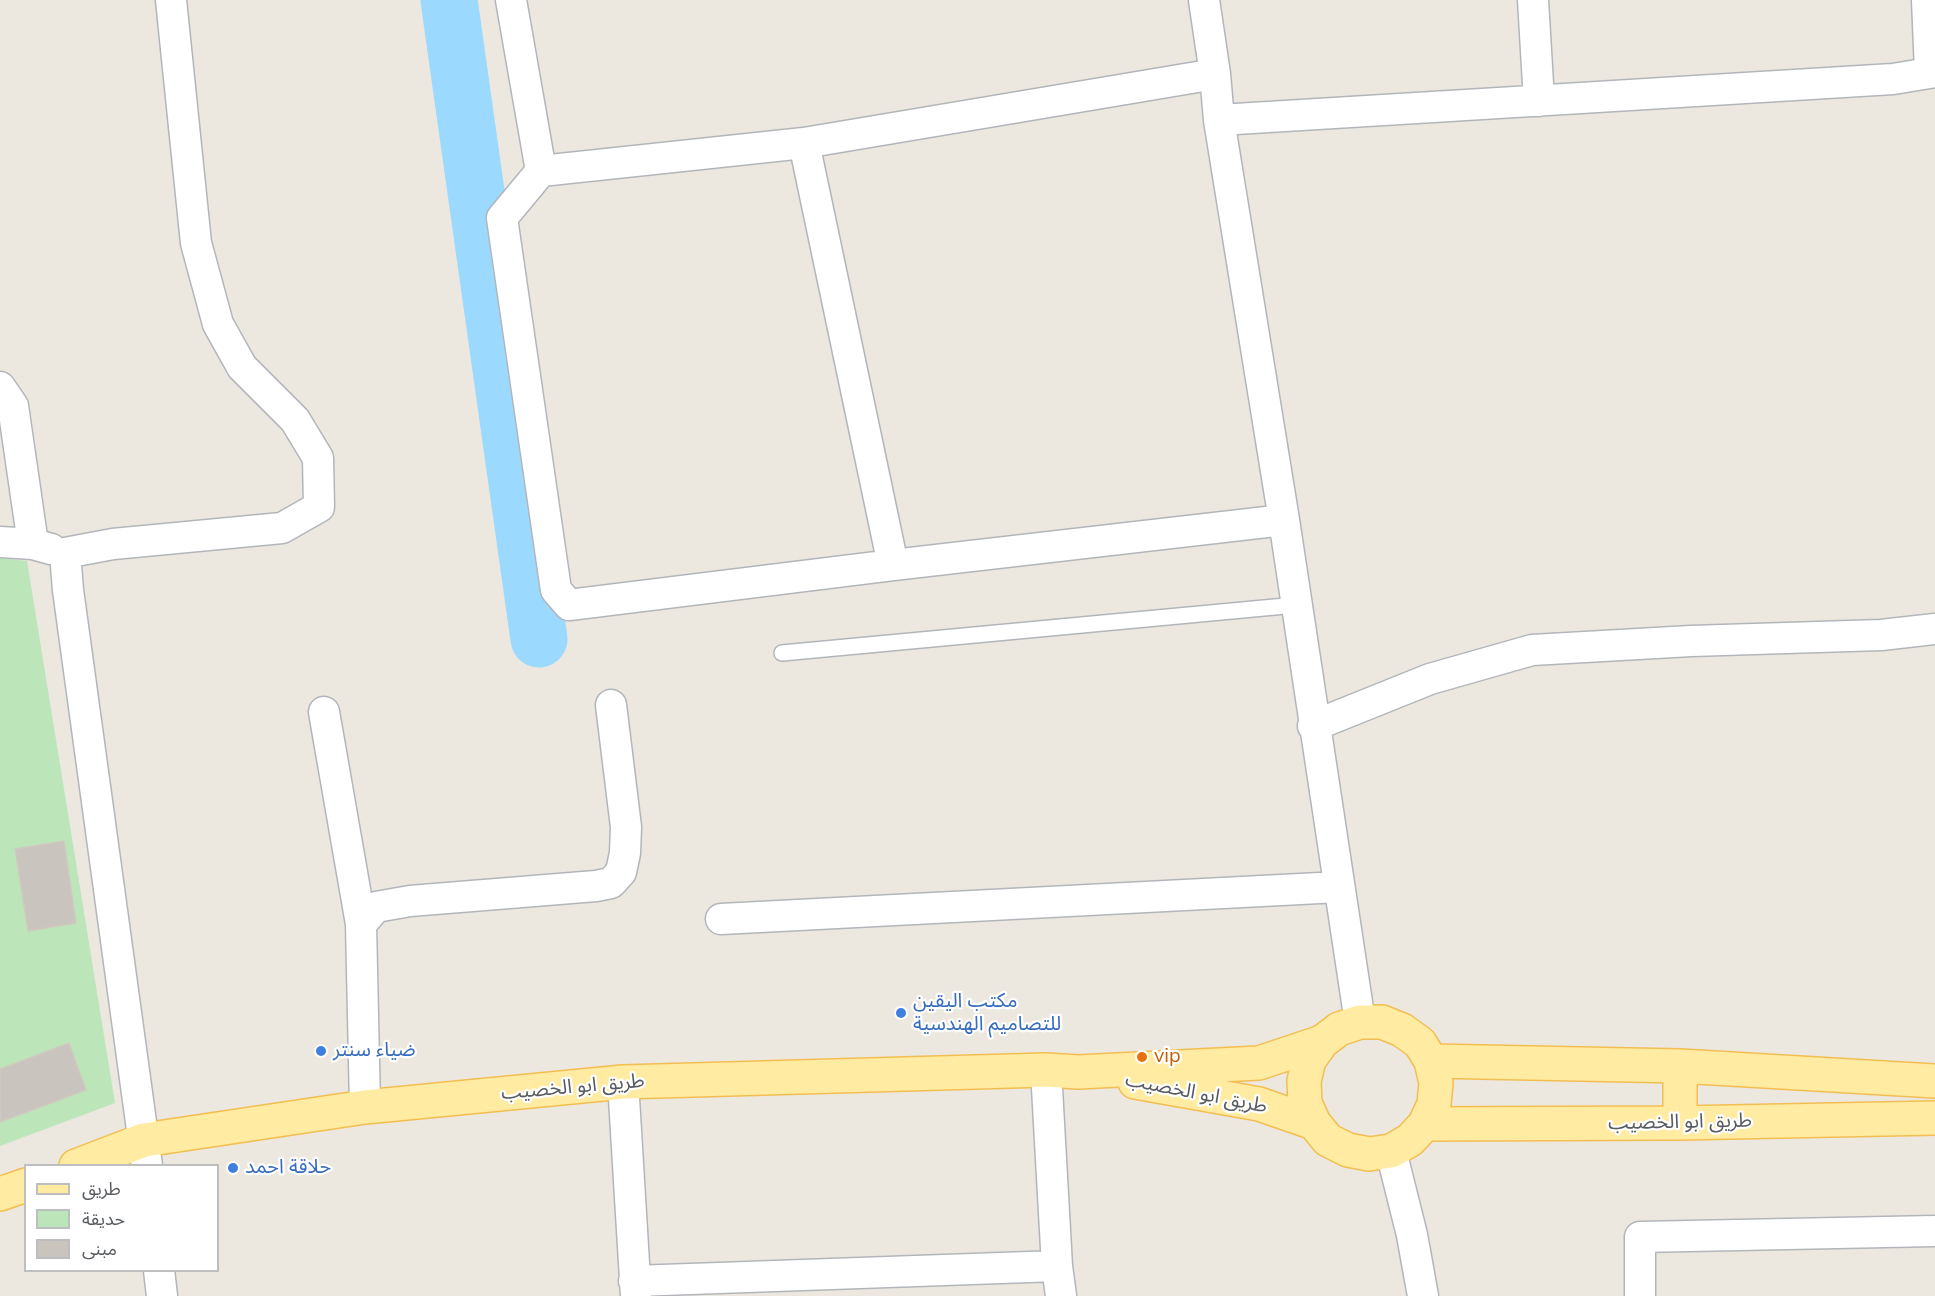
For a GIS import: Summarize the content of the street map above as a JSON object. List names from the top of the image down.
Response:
{
  "streets": {
    "main road": ["طريق ابو الخصيب"]
  },
  "places": [
    "مكتب اليقين للتصاميم الهندسية",
    "ضياء سنتر",
    "vip",
    "حلاقة احمد"
  ],
  "legend": ["طريق", "حديقة", "مبنى"]
}
